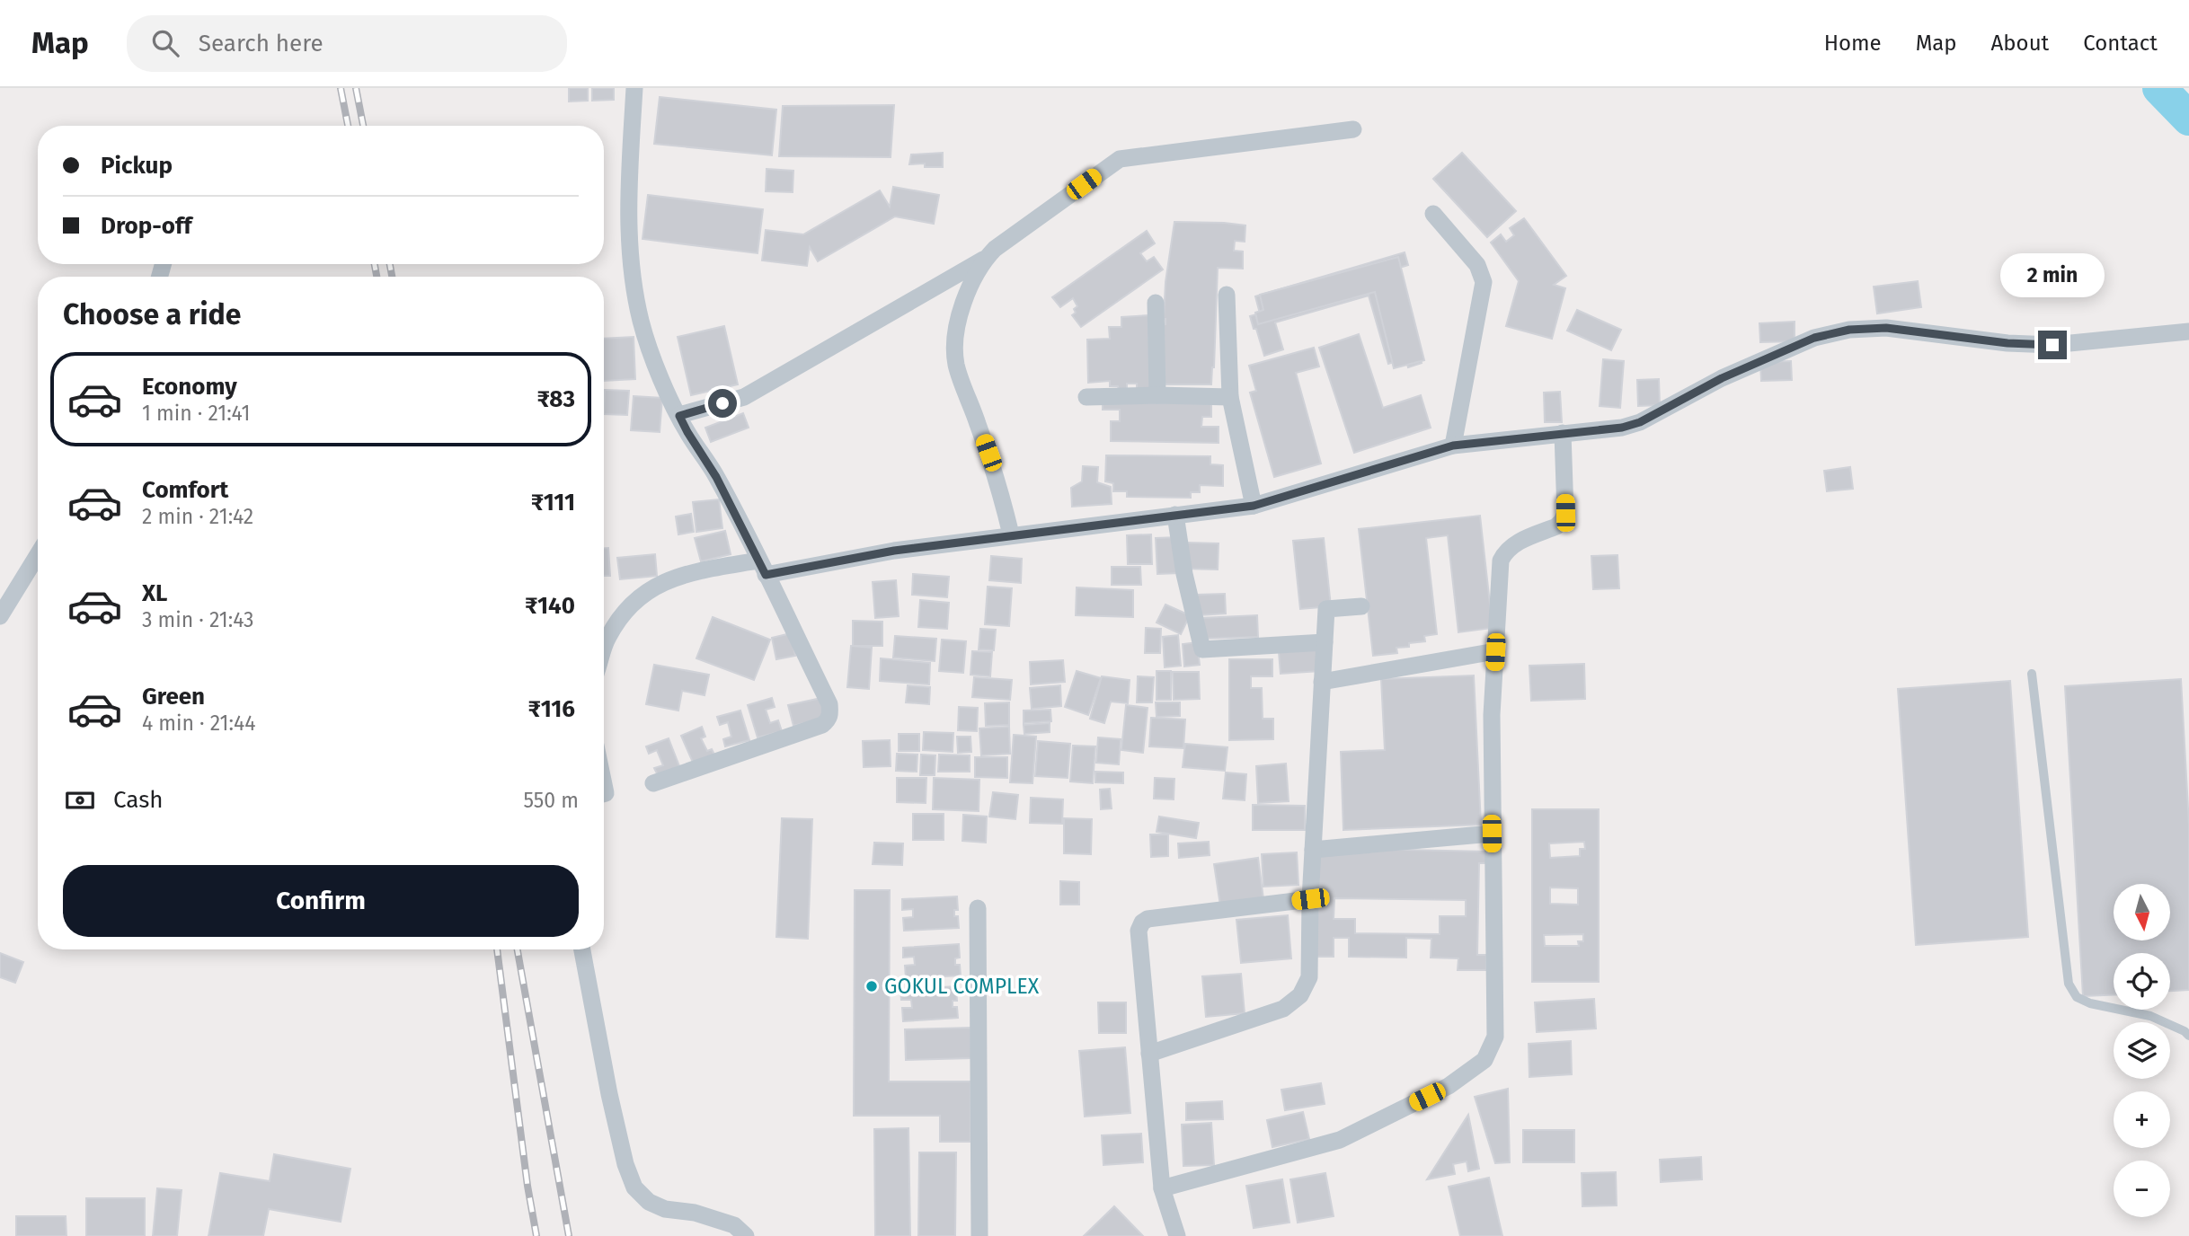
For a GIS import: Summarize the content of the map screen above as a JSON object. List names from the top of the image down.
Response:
{
  "places": ["GOKUL COMPLEX"],
  "north": "bottom",
  "page": {
    "header": "Map",
    "search": "Search here",
    "nav": [
      "Home",
      "Map",
      "About",
      "Contact"
    ],
    "banner": ["Pickup", "Drop-off"],
    "bubble": "2 min",
    "heading": "Choose a ride",
    "list": [
      {
        "name": "Economy",
        "note": "1 min · 21:41",
        "value": "₹83"
      },
      {
        "name": "Comfort",
        "note": "2 min · 21:42",
        "value": "₹111"
      },
      {
        "name": "XL",
        "note": "3 min · 21:43",
        "value": "₹140"
      },
      {
        "name": "Green",
        "note": "4 min · 21:44",
        "value": "₹116"
      }
    ],
    "pay": ["Cash", "550 m"],
    "buttons": "Confirm",
    "map_buttons": ["+", "−"]
  }
}
